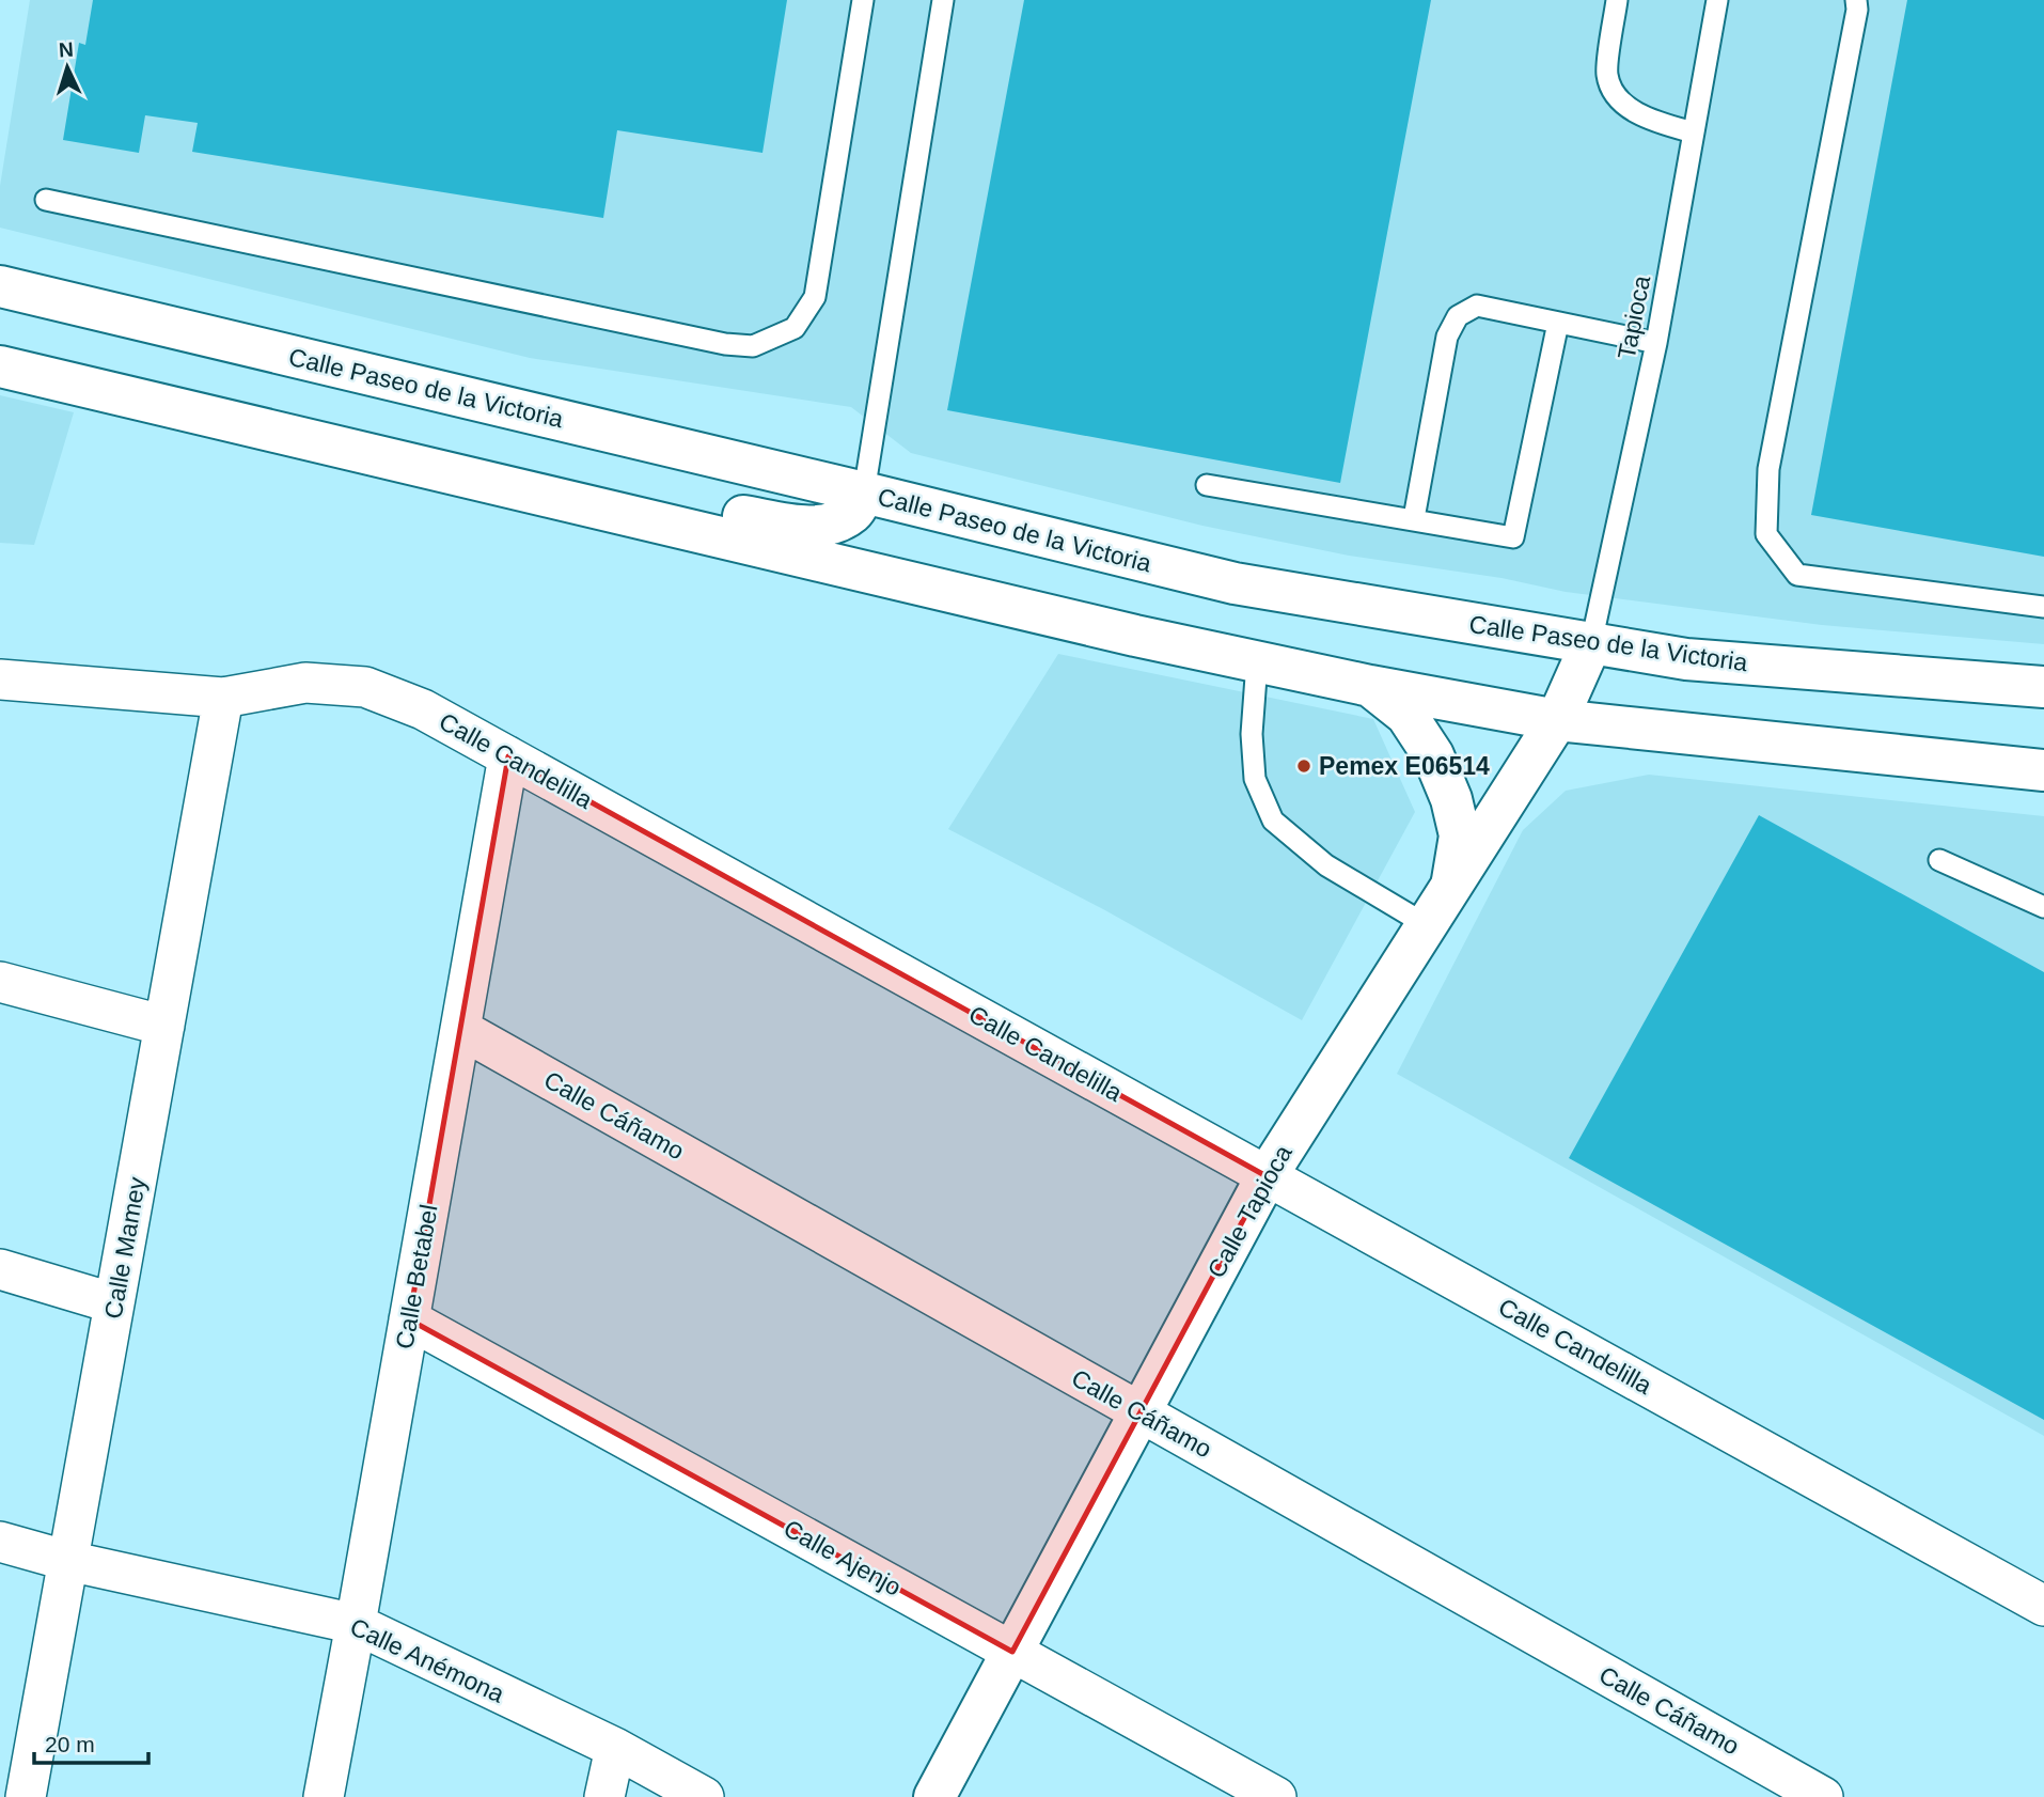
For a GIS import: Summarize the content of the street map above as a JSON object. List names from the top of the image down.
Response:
{
  "streets": {
    "main road": ["Calle Paseo de la Victoria", "Calle Tapioca"],
    "street": [
      "Calle Candelilla",
      "Calle Cáñamo",
      "Calle Mamey",
      "Calle Betabel",
      "Calle Ajenjo",
      "Calle Anémona"
    ],
    "lane": ["Tapioca"]
  },
  "crossings": [
    ["Tapioca", "Calle Paseo de la Victoria"],
    ["Tapioca", "Calle Tapioca"],
    ["Calle Paseo de la Victoria", "Calle Tapioca"],
    ["Calle Candelilla", "Calle Tapioca"],
    ["Calle Candelilla", "Calle Mamey"],
    ["Calle Candelilla", "Calle Betabel"],
    ["Calle Cáñamo", "Calle Tapioca"],
    ["Calle Cáñamo", "Calle Betabel"],
    ["Calle Tapioca", "Calle Ajenjo"],
    ["Calle Mamey", "Calle Anémona"],
    ["Calle Betabel", "Calle Ajenjo"],
    ["Calle Betabel", "Calle Anémona"]
  ],
  "places": ["Pemex E06514"],
  "scale_bar": "20 m",
  "north": "top"
}
